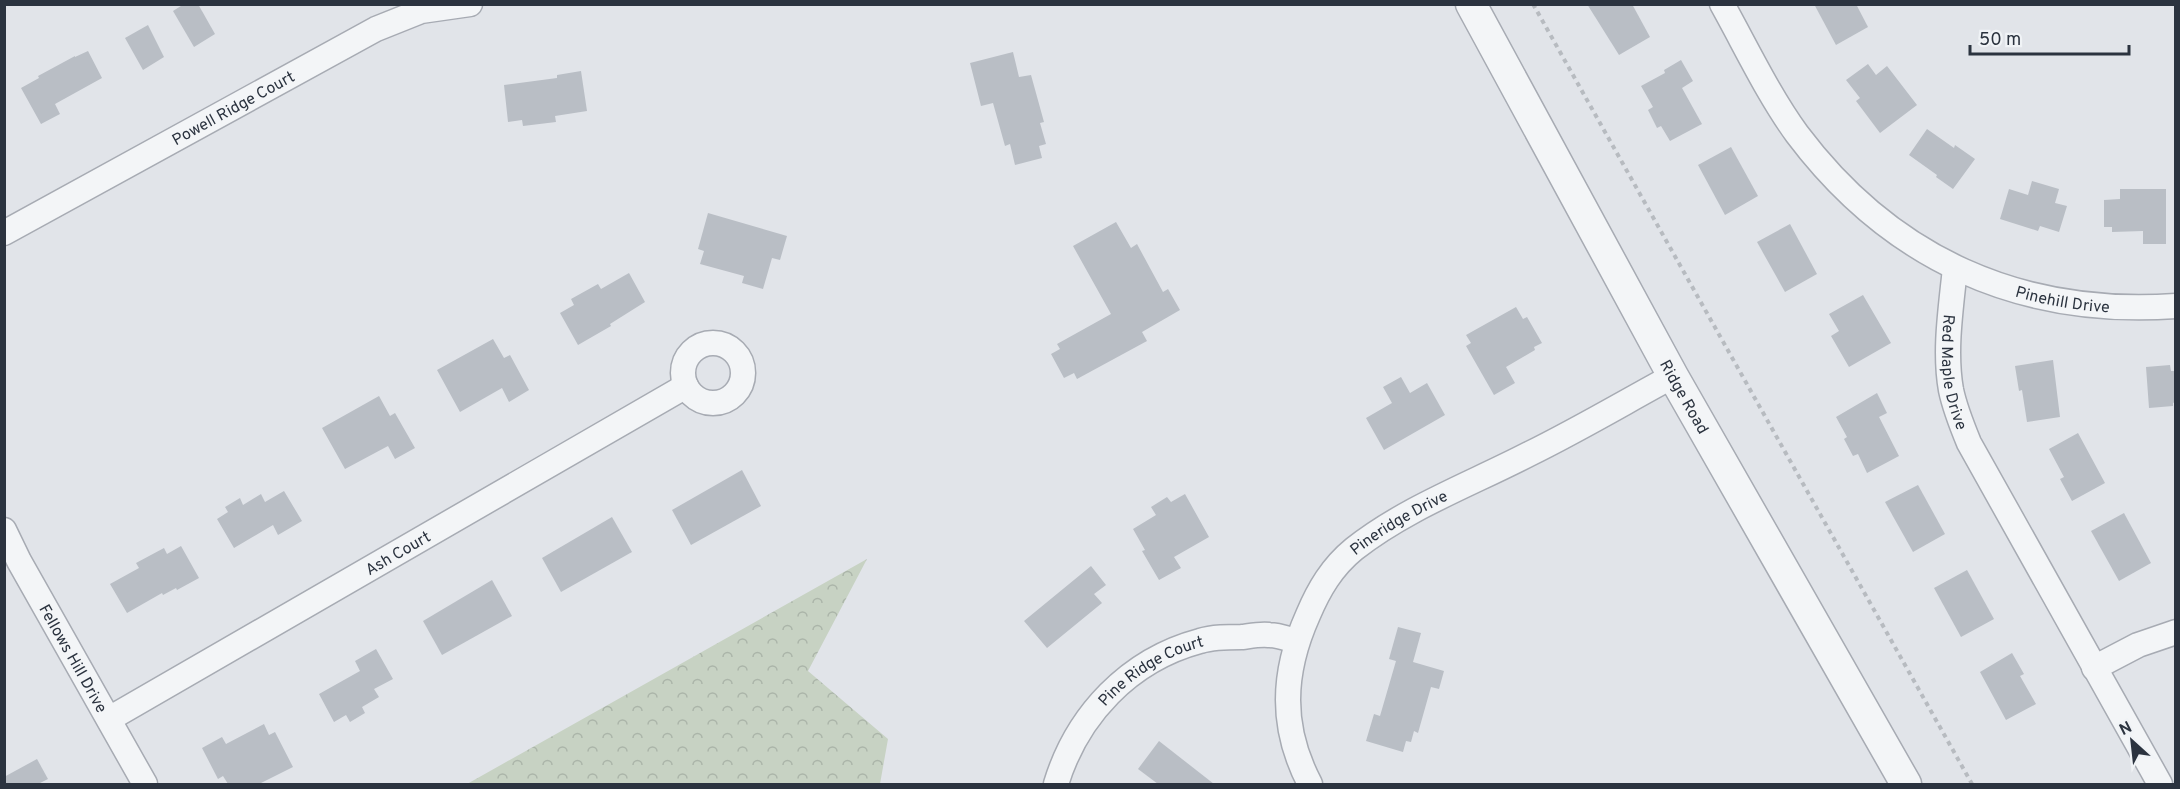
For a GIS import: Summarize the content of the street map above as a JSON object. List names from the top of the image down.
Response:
{
  "streets": {
    "street": [
      "Powell Ridge Court",
      "Pinehill Drive",
      "Red Maple Drive",
      "Ridge Road",
      "Pineridge Drive",
      "Ash Court",
      "Fellows Hill Drive",
      "Pine Ridge Court"
    ]
  },
  "crossings": [
    ["Pinehill Drive", "Red Maple Drive"],
    ["Ridge Road", "Pineridge Drive"],
    ["Pineridge Drive", "Pine Ridge Court"],
    ["Ash Court", "Fellows Hill Drive"]
  ],
  "scale_bar": "50 m",
  "north": "top left"
}
